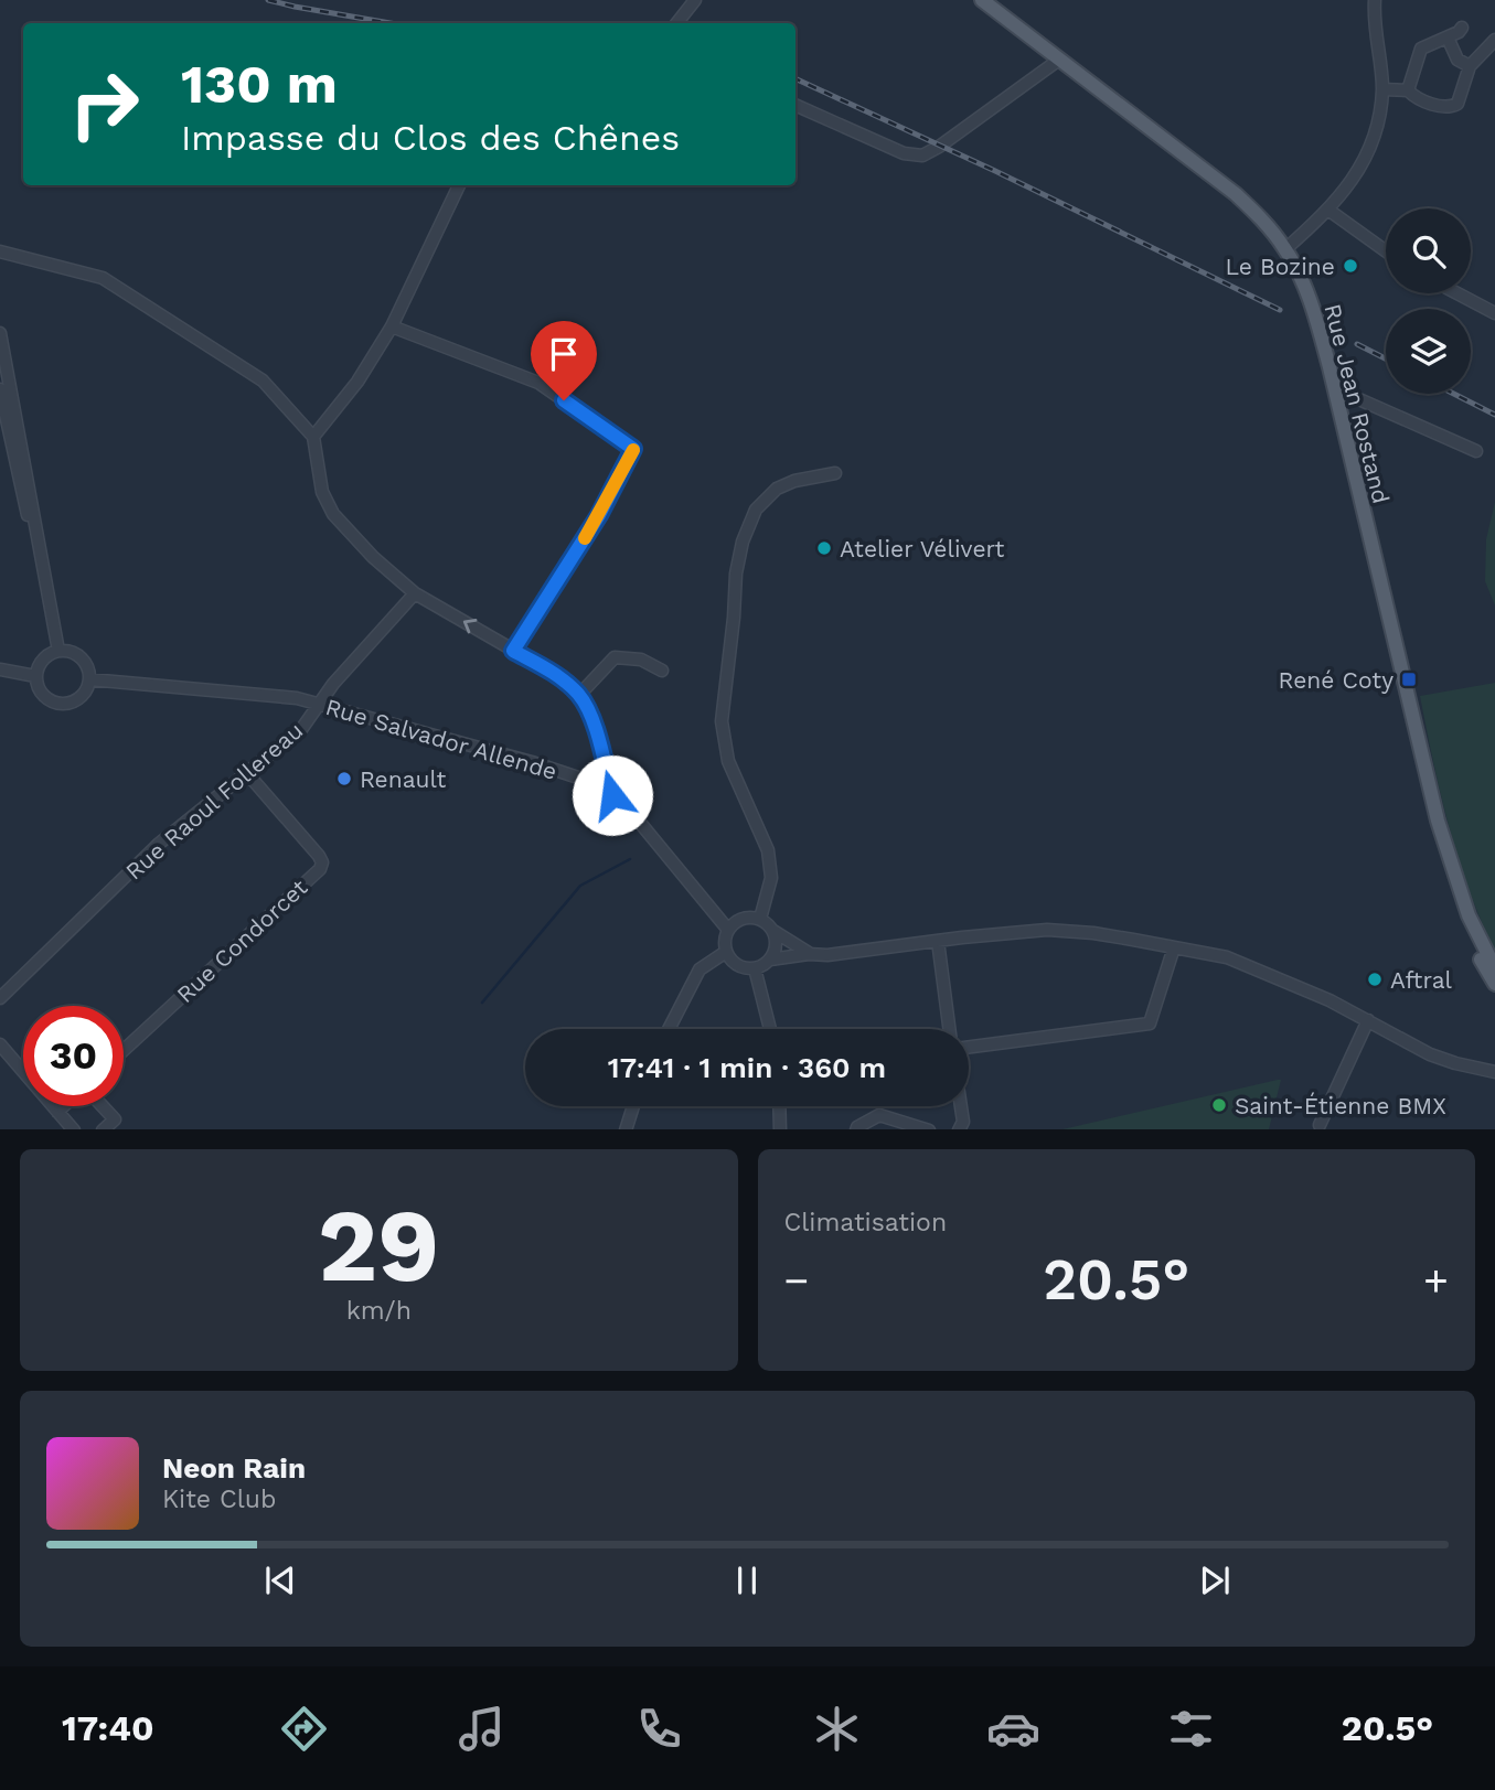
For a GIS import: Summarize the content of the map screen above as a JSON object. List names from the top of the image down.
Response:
{
  "streets": {
    "main road": ["Rue Jean Rostand"],
    "street": ["Rue Salvador Allende", "Rue Raoul Follereau", "Rue Condorcet"]
  },
  "crossings": [
    ["Rue Salvador Allende", "Rue Raoul Follereau"],
    ["Rue Raoul Follereau", "Rue Condorcet"]
  ],
  "places": {
    "other": [
      "Le Bozine",
      "Atelier Vélivert",
      "Renault",
      "Aftral",
      "Saint-Étienne BMX"
    ],
    "transit": ["René Coty"]
  },
  "page": {
    "turn": ["130 m", "Impasse du Clos des Chênes"],
    "limit": "30",
    "trip": "17:41 · 1 min · 360 m",
    "tile": [
      ["29", "km/h"],
      "Climatisation"
    ],
    "heat": ["−", "20.5°", "+"],
    "song": ["Neon Rain", "Kite Club"],
    "tabs": ["17:40", "20.5°"]
  }
}
